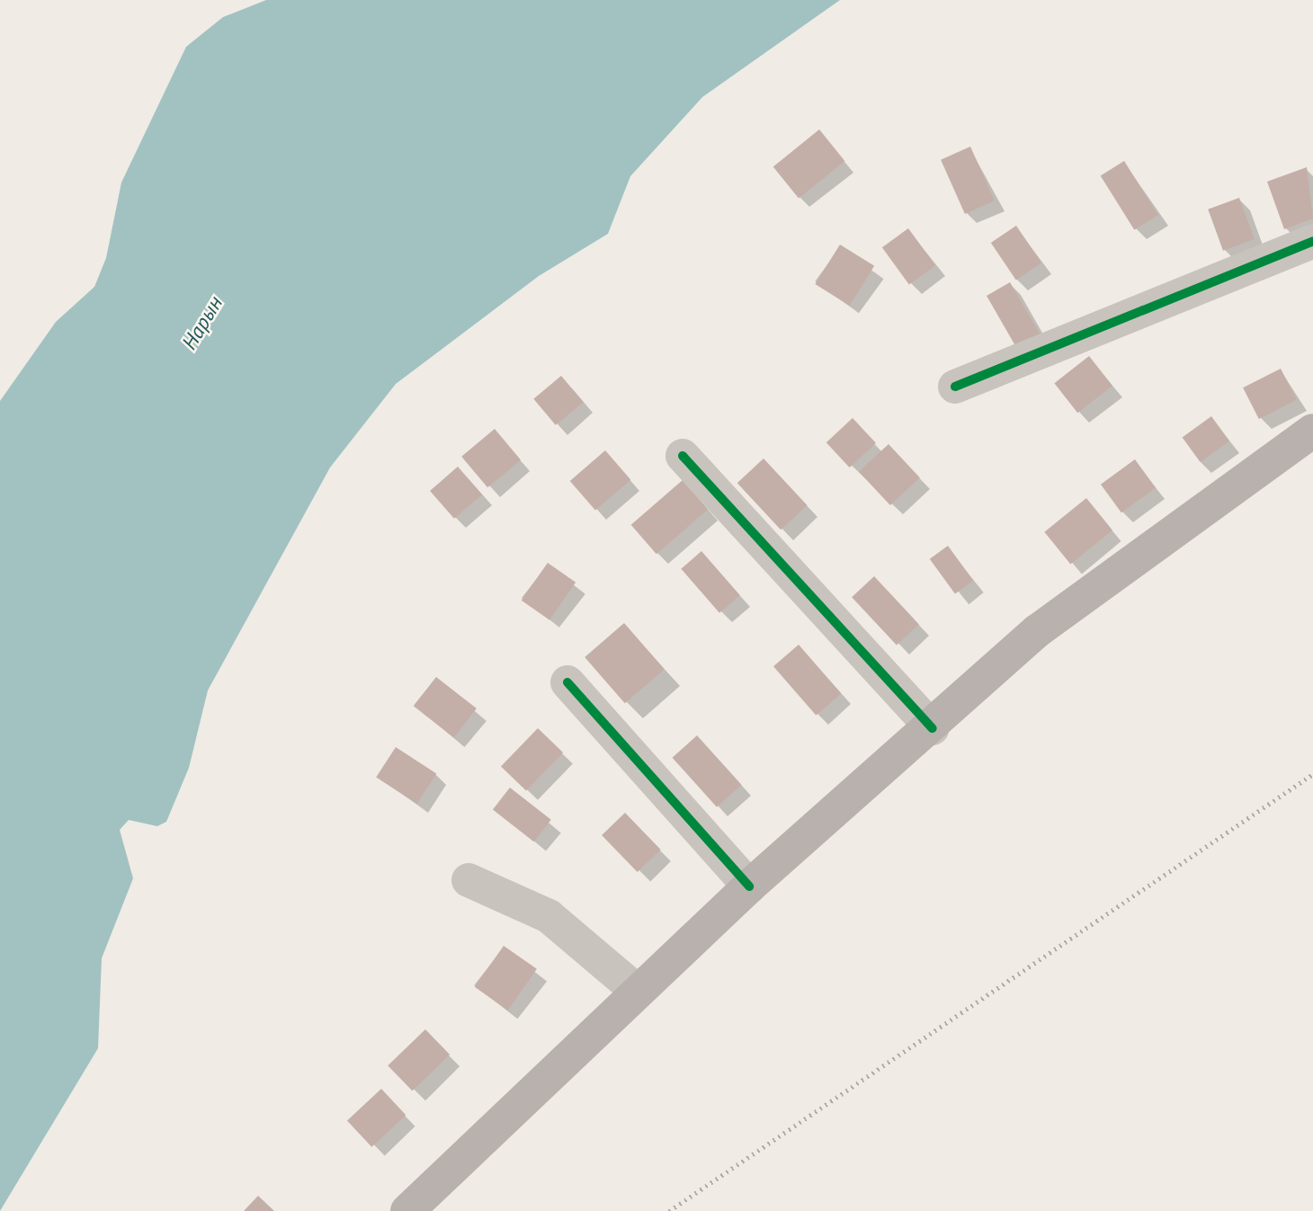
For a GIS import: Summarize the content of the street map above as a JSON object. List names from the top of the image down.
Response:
{
  "water": ["Нарын"]
}
